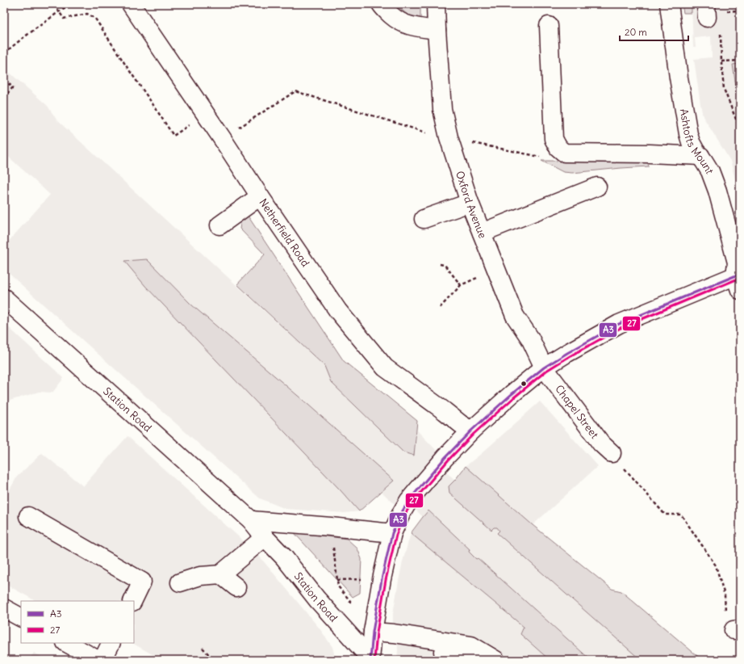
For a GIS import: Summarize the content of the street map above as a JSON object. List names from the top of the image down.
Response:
{
  "streets": {
    "street": [
      "Ashtofts Mount",
      "Oxford Avenue",
      "Netherfield Road",
      "Station Road",
      "Chapel Street"
    ]
  },
  "crossings": [
    ["Oxford Avenue", "Chapel Street"]
  ],
  "lines": ["transit line A3", "transit line 27"],
  "legend": ["A3", "27"],
  "scale_bar": "20 m"
}
